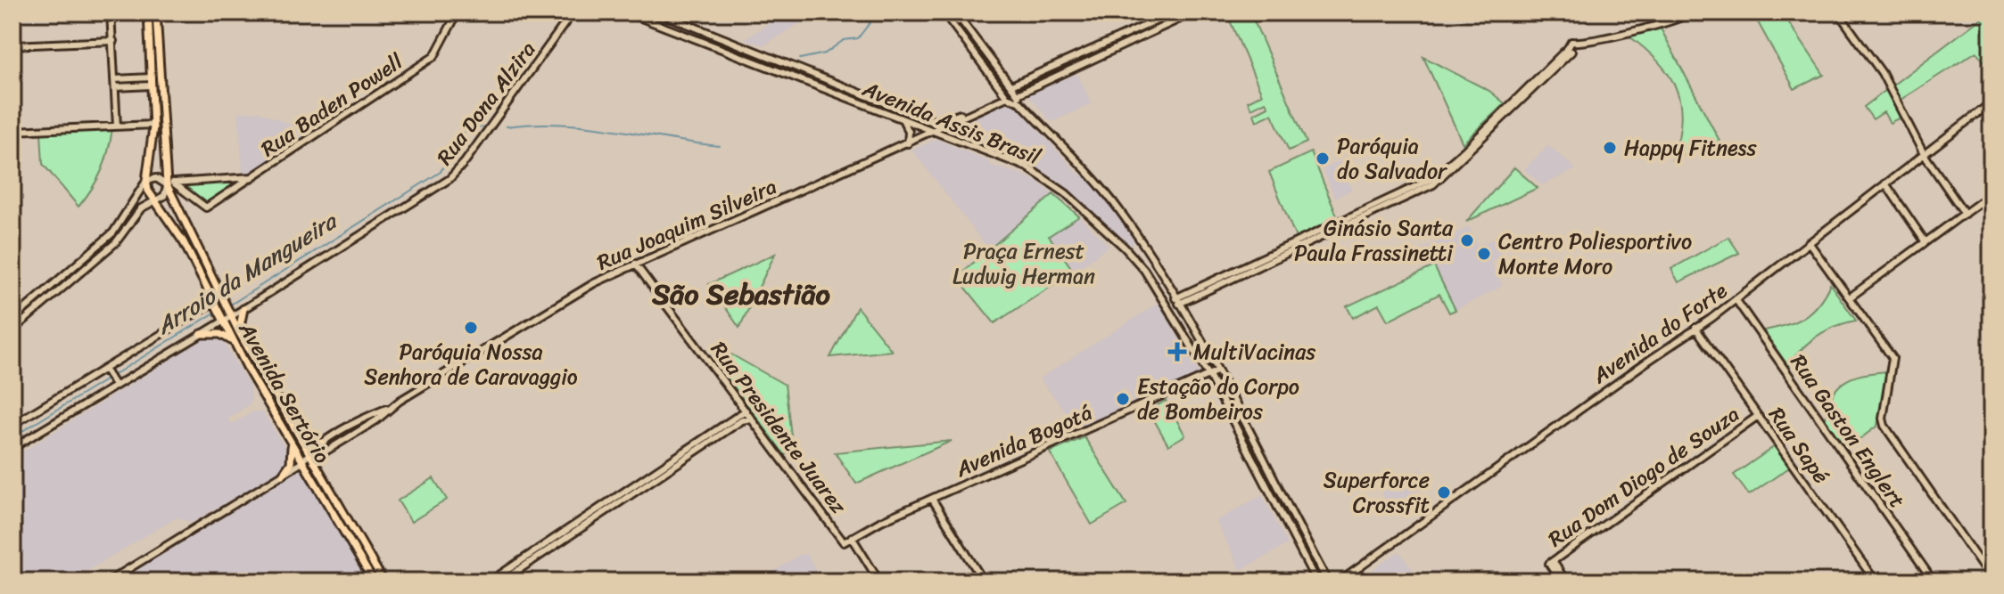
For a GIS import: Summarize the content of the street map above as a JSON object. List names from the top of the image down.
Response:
{
  "streets": {
    "main road": ["Avenida Sertório"],
    "street": [
      "Rua Dona Alzira",
      "Rua Baden Powell",
      "Avenida Assis Brasil",
      "Rua Joaquim Silveira",
      "Avenida do Forte",
      "Rua Presidente Juarez",
      "Rua Gaston Englert",
      "Avenida Bogotá",
      "Rua Sapé",
      "Rua Dom Diogo de Souza"
    ]
  },
  "crossings": [
    ["Rua Dona Alzira", "Avenida Sertório"],
    ["Rua Baden Powell", "Avenida Sertório"],
    ["Avenida Assis Brasil", "Rua Joaquim Silveira"],
    ["Avenida Assis Brasil", "Avenida Bogotá"],
    ["Rua Joaquim Silveira", "Avenida Sertório"],
    ["Rua Joaquim Silveira", "Rua Presidente Juarez"],
    ["Avenida do Forte", "Rua Gaston Englert"],
    ["Avenida do Forte", "Rua Sapé"],
    ["Rua Presidente Juarez", "Avenida Bogotá"],
    ["Rua Sapé", "Rua Dom Diogo de Souza"]
  ],
  "districts": ["São Sebastião"],
  "water": ["Arroio da Mangueira"],
  "parks": ["Praça Ernest Ludwig Herman"],
  "places": {
    "other": [
      "Happy Fitness",
      "Paróquia do Salvador",
      "Ginásio Santa Paula Frassinetti",
      "Centro Poliesportivo Monte Moro",
      "Paróquia Nossa Senhora de Caravaggio",
      "Estação do Corpo de Bombeiros",
      "Superforce Crossfit"
    ],
    "health": ["MultiVacinas"]
  }
}
